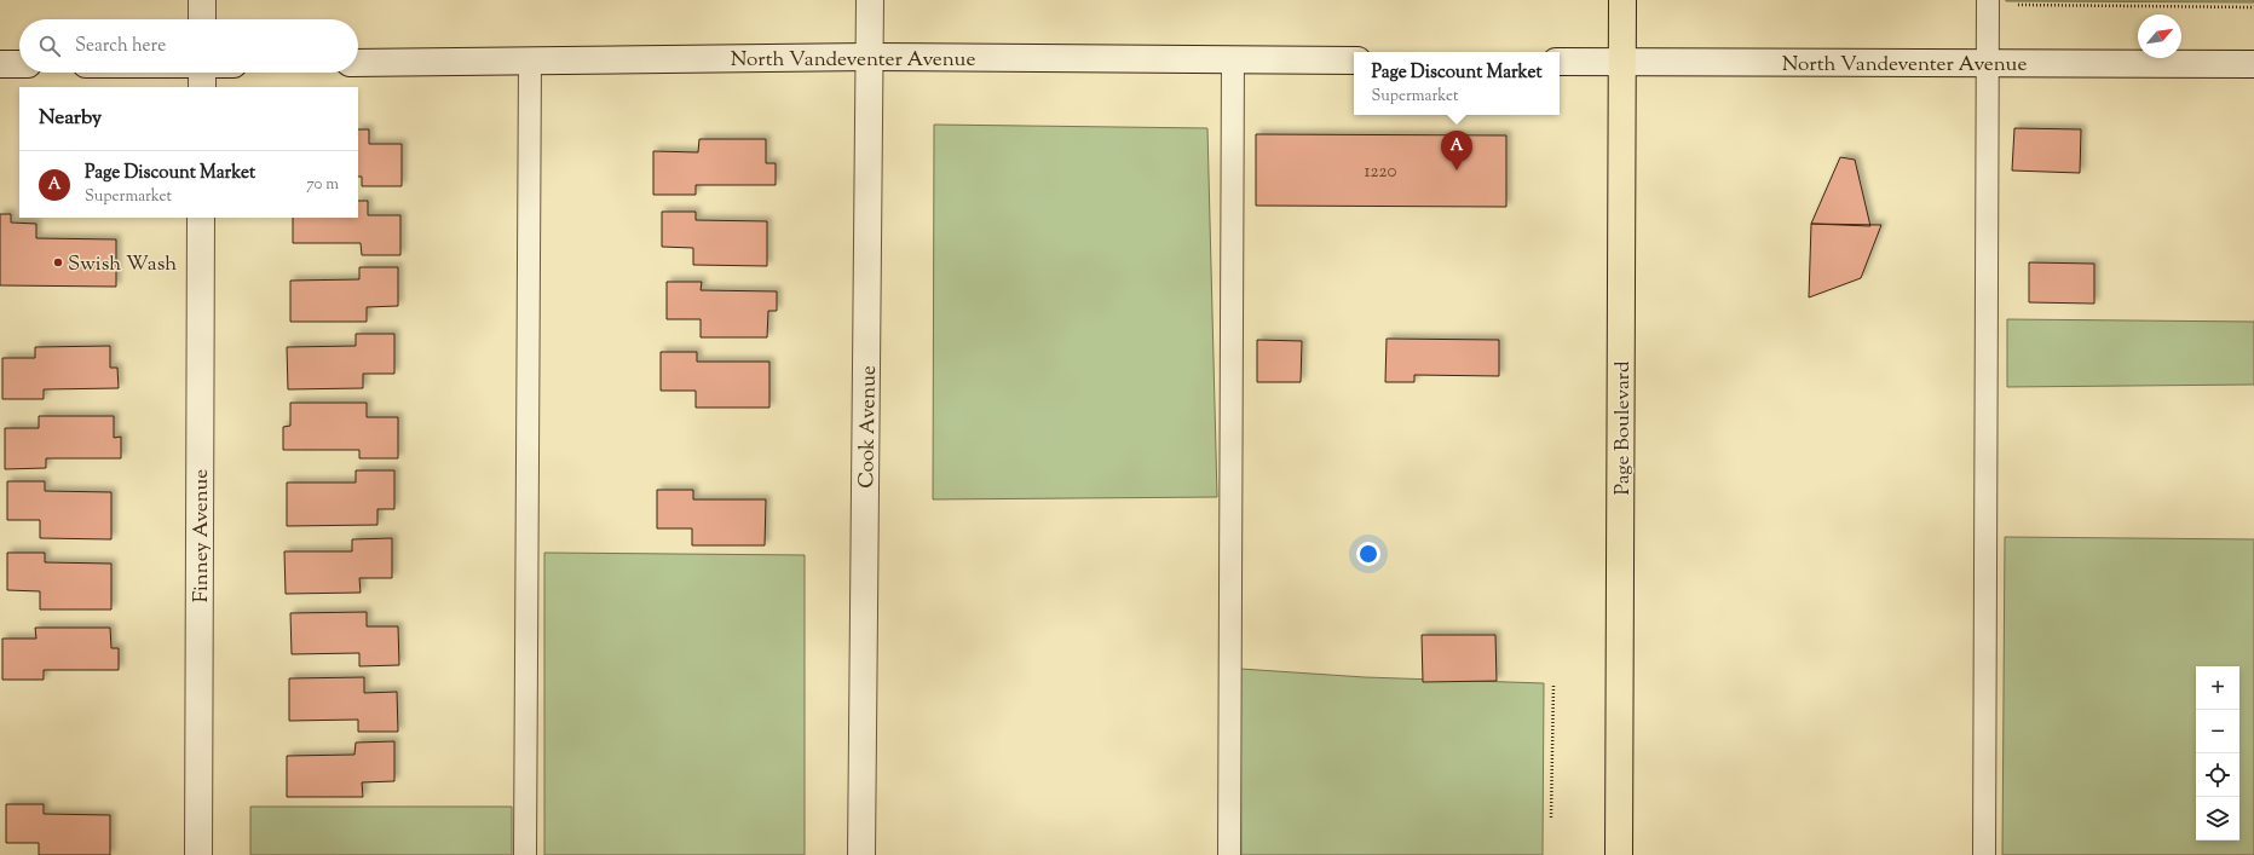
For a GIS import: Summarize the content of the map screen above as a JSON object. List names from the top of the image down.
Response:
{
  "streets": {
    "main road": [
      "North Vandeventer Avenue",
      "Cook Avenue",
      "Page Boulevard",
      "Finney Avenue"
    ]
  },
  "crossings": [
    ["North Vandeventer Avenue", "Cook Avenue"],
    ["North Vandeventer Avenue", "Page Boulevard"]
  ],
  "places": ["Swish Wash"],
  "house_numbers": ["1220"],
  "north": "top right",
  "page": {
    "search": "Search here",
    "popup": ["Page Discount Market", "Supermarket"],
    "heading": "Nearby",
    "pins": "A",
    "list": [
      {
        "mark": "A",
        "name": "Page Discount Market",
        "note": "Supermarket",
        "value": "70 m"
      }
    ],
    "map_buttons": ["+", "−"]
  }
}
